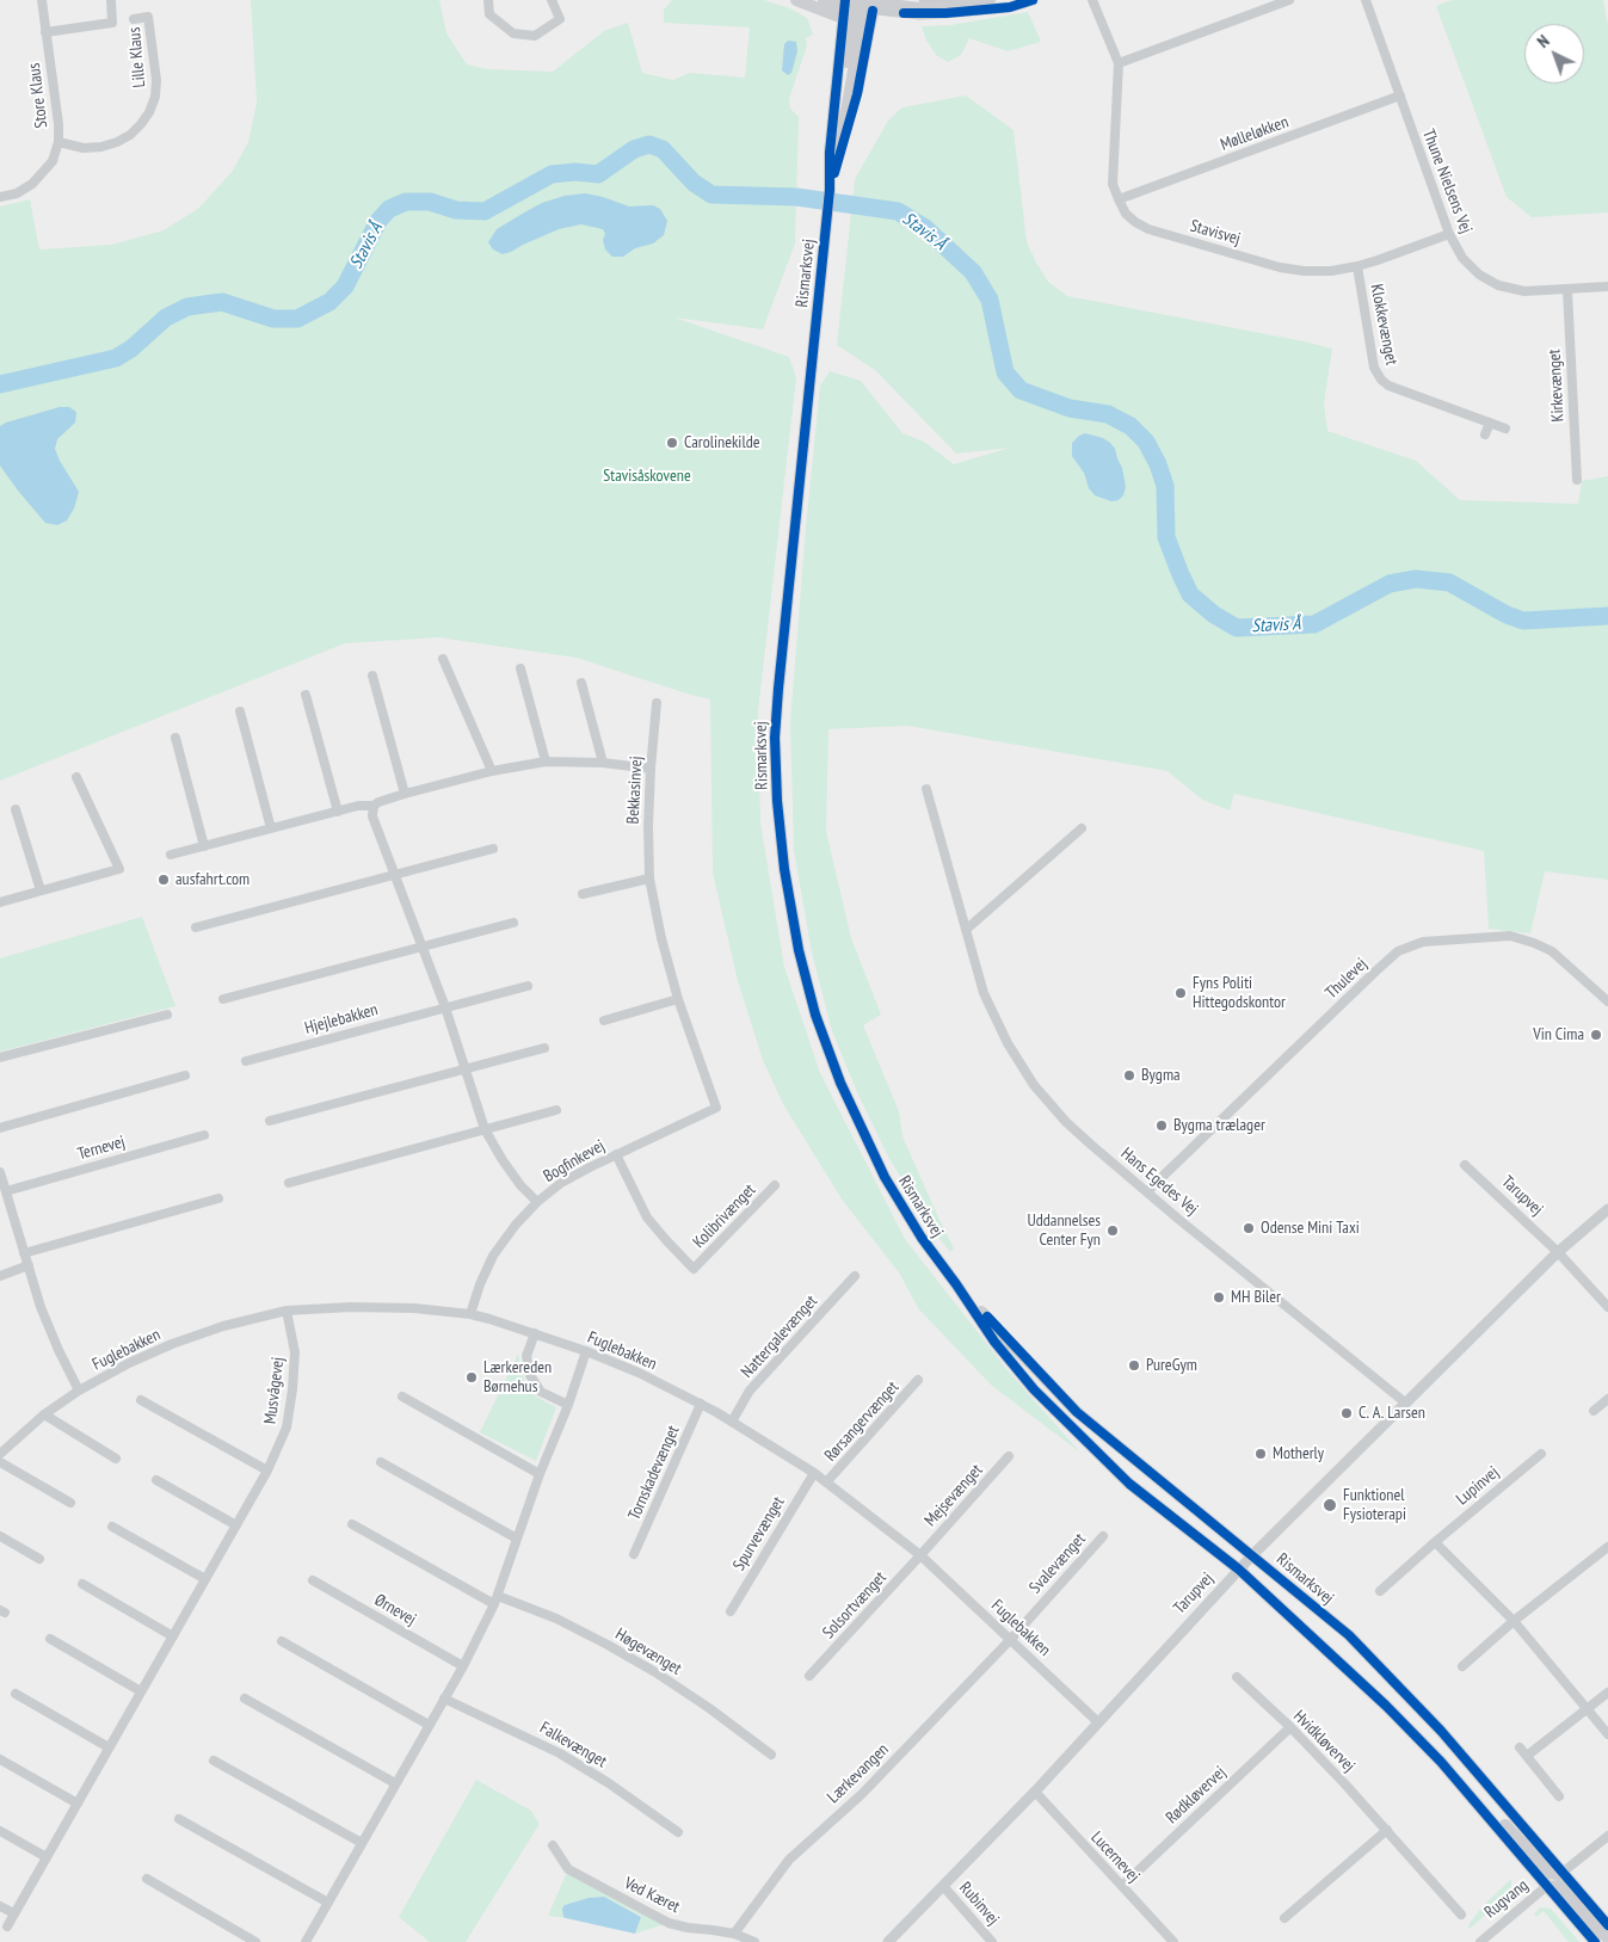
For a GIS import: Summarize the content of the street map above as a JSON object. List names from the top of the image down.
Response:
{
  "streets": {
    "main road": ["Rismarksvej"],
    "street": [
      "Lille Klaus",
      "Store Klaus",
      "Mølleløkken",
      "Thune Nielsens Vej",
      "Stavisvej",
      "Klokkevænget",
      "Kirkevænget",
      "Bekkasinvej",
      "Thulevej",
      "Hjejlebakken",
      "Ternevej",
      "Bogfinkevej",
      "Hans Egedes Vej",
      "Tarupvej",
      "Kolibrivænget",
      "Nattergalevænget",
      "Fuglebakken",
      "Musvågevej",
      "Rørsangervænget",
      "Tornskadevænget",
      "Lupinvej",
      "Mejsevænget",
      "Spurvevænget",
      "Svalevænget",
      "Solsortvænget",
      "Ørnevej",
      "Høgevænget",
      "Hvidkløvervej",
      "Falkevænget",
      "Lærkevangen",
      "Rødkløvervej",
      "Lucernevej",
      "Ved Kæret",
      "Rugvang",
      "Rubinvej"
    ]
  },
  "crossings": [
    ["Lille Klaus", "Store Klaus"],
    ["Mølleløkken", "Thune Nielsens Vej"],
    ["Mølleløkken", "Stavisvej"],
    ["Thune Nielsens Vej", "Stavisvej"],
    ["Thune Nielsens Vej", "Kirkevænget"],
    ["Stavisvej", "Klokkevænget"],
    ["Rismarksvej", "Tarupvej"],
    ["Rismarksvej", "Rugvang"],
    ["Bekkasinvej", "Bogfinkevej"],
    ["Thulevej", "Hans Egedes Vej"],
    ["Bogfinkevej", "Kolibrivænget"],
    ["Bogfinkevej", "Fuglebakken"],
    ["Hans Egedes Vej", "Tarupvej"],
    ["Tarupvej", "Fuglebakken"],
    ["Tarupvej", "Lucernevej"],
    ["Tarupvej", "Rubinvej"],
    ["Nattergalevænget", "Fuglebakken"],
    ["Fuglebakken", "Musvågevej"],
    ["Fuglebakken", "Rørsangervænget"],
    ["Fuglebakken", "Tornskadevænget"],
    ["Fuglebakken", "Mejsevænget"],
    ["Fuglebakken", "Spurvevænget"],
    ["Fuglebakken", "Svalevænget"],
    ["Fuglebakken", "Solsortvænget"],
    ["Fuglebakken", "Lærkevangen"],
    ["Mejsevænget", "Solsortvænget"],
    ["Svalevænget", "Lærkevangen"],
    ["Hvidkløvervej", "Rødkløvervej"],
    ["Lærkevangen", "Ved Kæret"],
    ["Rødkløvervej", "Lucernevej"]
  ],
  "water": ["Stavis Å"],
  "parks": ["Stavisåskovene"],
  "places": [
    "Carolinekilde",
    "ausfahrt.com",
    "Fyns Politi Hittegodskontor",
    "Vin Cima",
    "Bygma",
    "Bygma trælager",
    "Odense Mini Taxi",
    "Uddannelses Center Fyn",
    "MH Biler",
    "PureGym",
    "Lærkereden Børnehus",
    "C. A. Larsen",
    "Motherly",
    "Funktionel Fysioterapi"
  ],
  "north": "top left"
}
